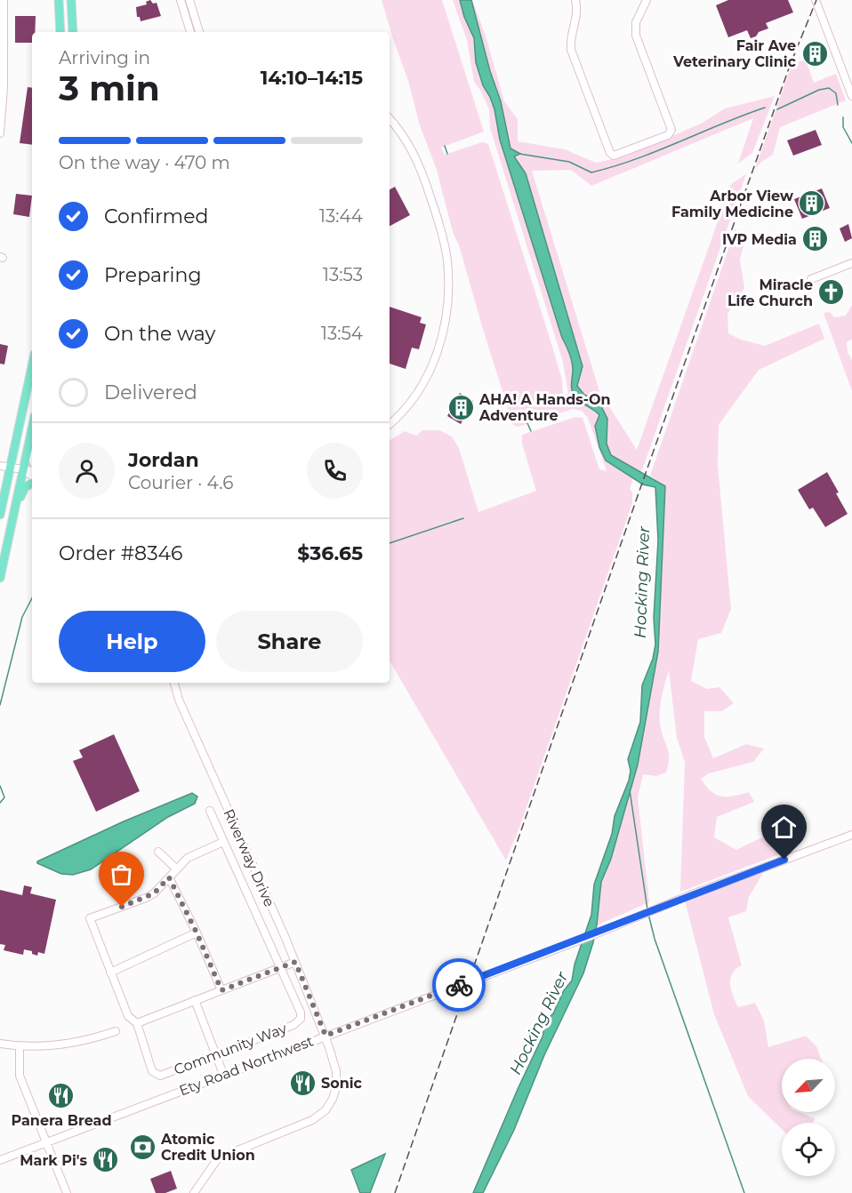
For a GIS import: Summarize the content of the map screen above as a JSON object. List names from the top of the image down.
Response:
{
  "streets": {
    "street": ["Riverway Drive", "Community Way", "Ety Road Northwest"]
  },
  "crossings": [
    ["Riverway Drive", "Ety Road Northwest"]
  ],
  "water": ["Hocking River"],
  "places": {
    "building": [
      "Fair Ave Veterinary Clinic",
      "Arbor View Family Medicine",
      "IVP Media",
      "AHA! A Hands-On Adventure"
    ],
    "church": ["Miracle Life Church"],
    "restaurant": ["Sonic", "Panera Bread", "Mark Pi's"],
    "bank": ["Atomic Credit Union"]
  },
  "north": "bottom left",
  "page": {
    "heading": ["3 min", "Arriving in", "14:10–14:15"],
    "panel": [
      "Jordan",
      "Courier · 4.6",
      "Order #8346",
      "$36.65"
    ],
    "bar": "On the way · 470 m",
    "list": [
      ["Confirmed", "13:44"],
      ["Preparing", "13:53"],
      ["On the way", "13:54"],
      "Delivered"
    ],
    "buttons": ["Help", "Share"]
  }
}
